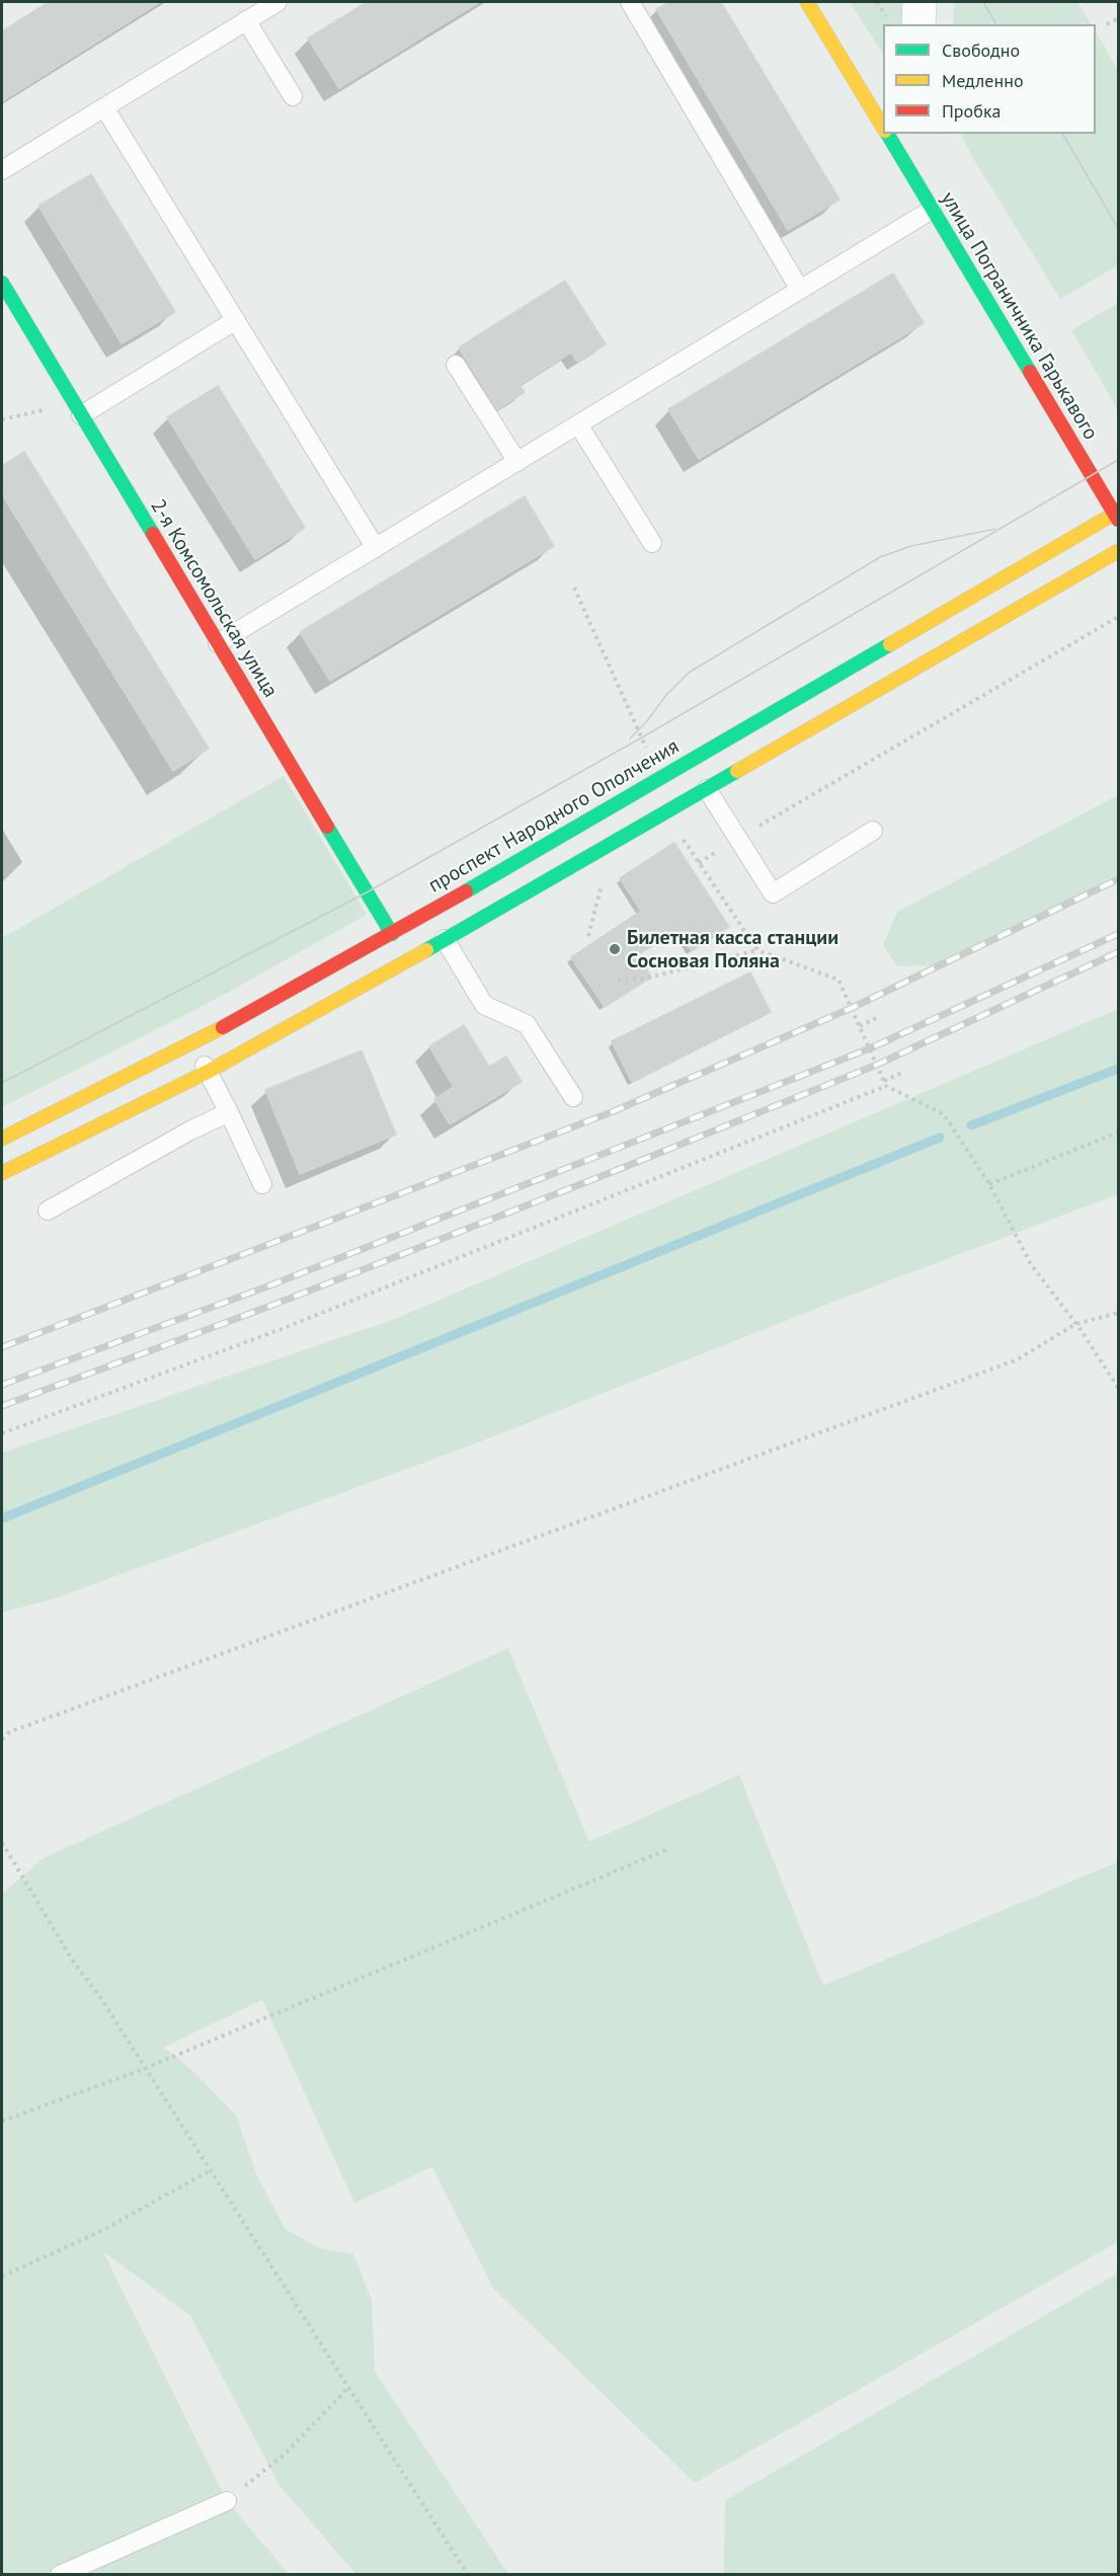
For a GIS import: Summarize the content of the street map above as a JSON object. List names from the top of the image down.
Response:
{
  "streets": {
    "street": ["улица Пограничника Гарькавого", "2-я Комсомольская улица", "проспект Народного Ополчения"]
  },
  "crossings": [
    ["улица Пограничника Гарькавого", "проспект Народного Ополчения"],
    ["2-я Комсомольская улица", "проспект Народного Ополчения"]
  ],
  "places": ["Билетная касса станции Сосновая Поляна"],
  "legend": ["Свободно", "Медленно", "Пробка"]
}
